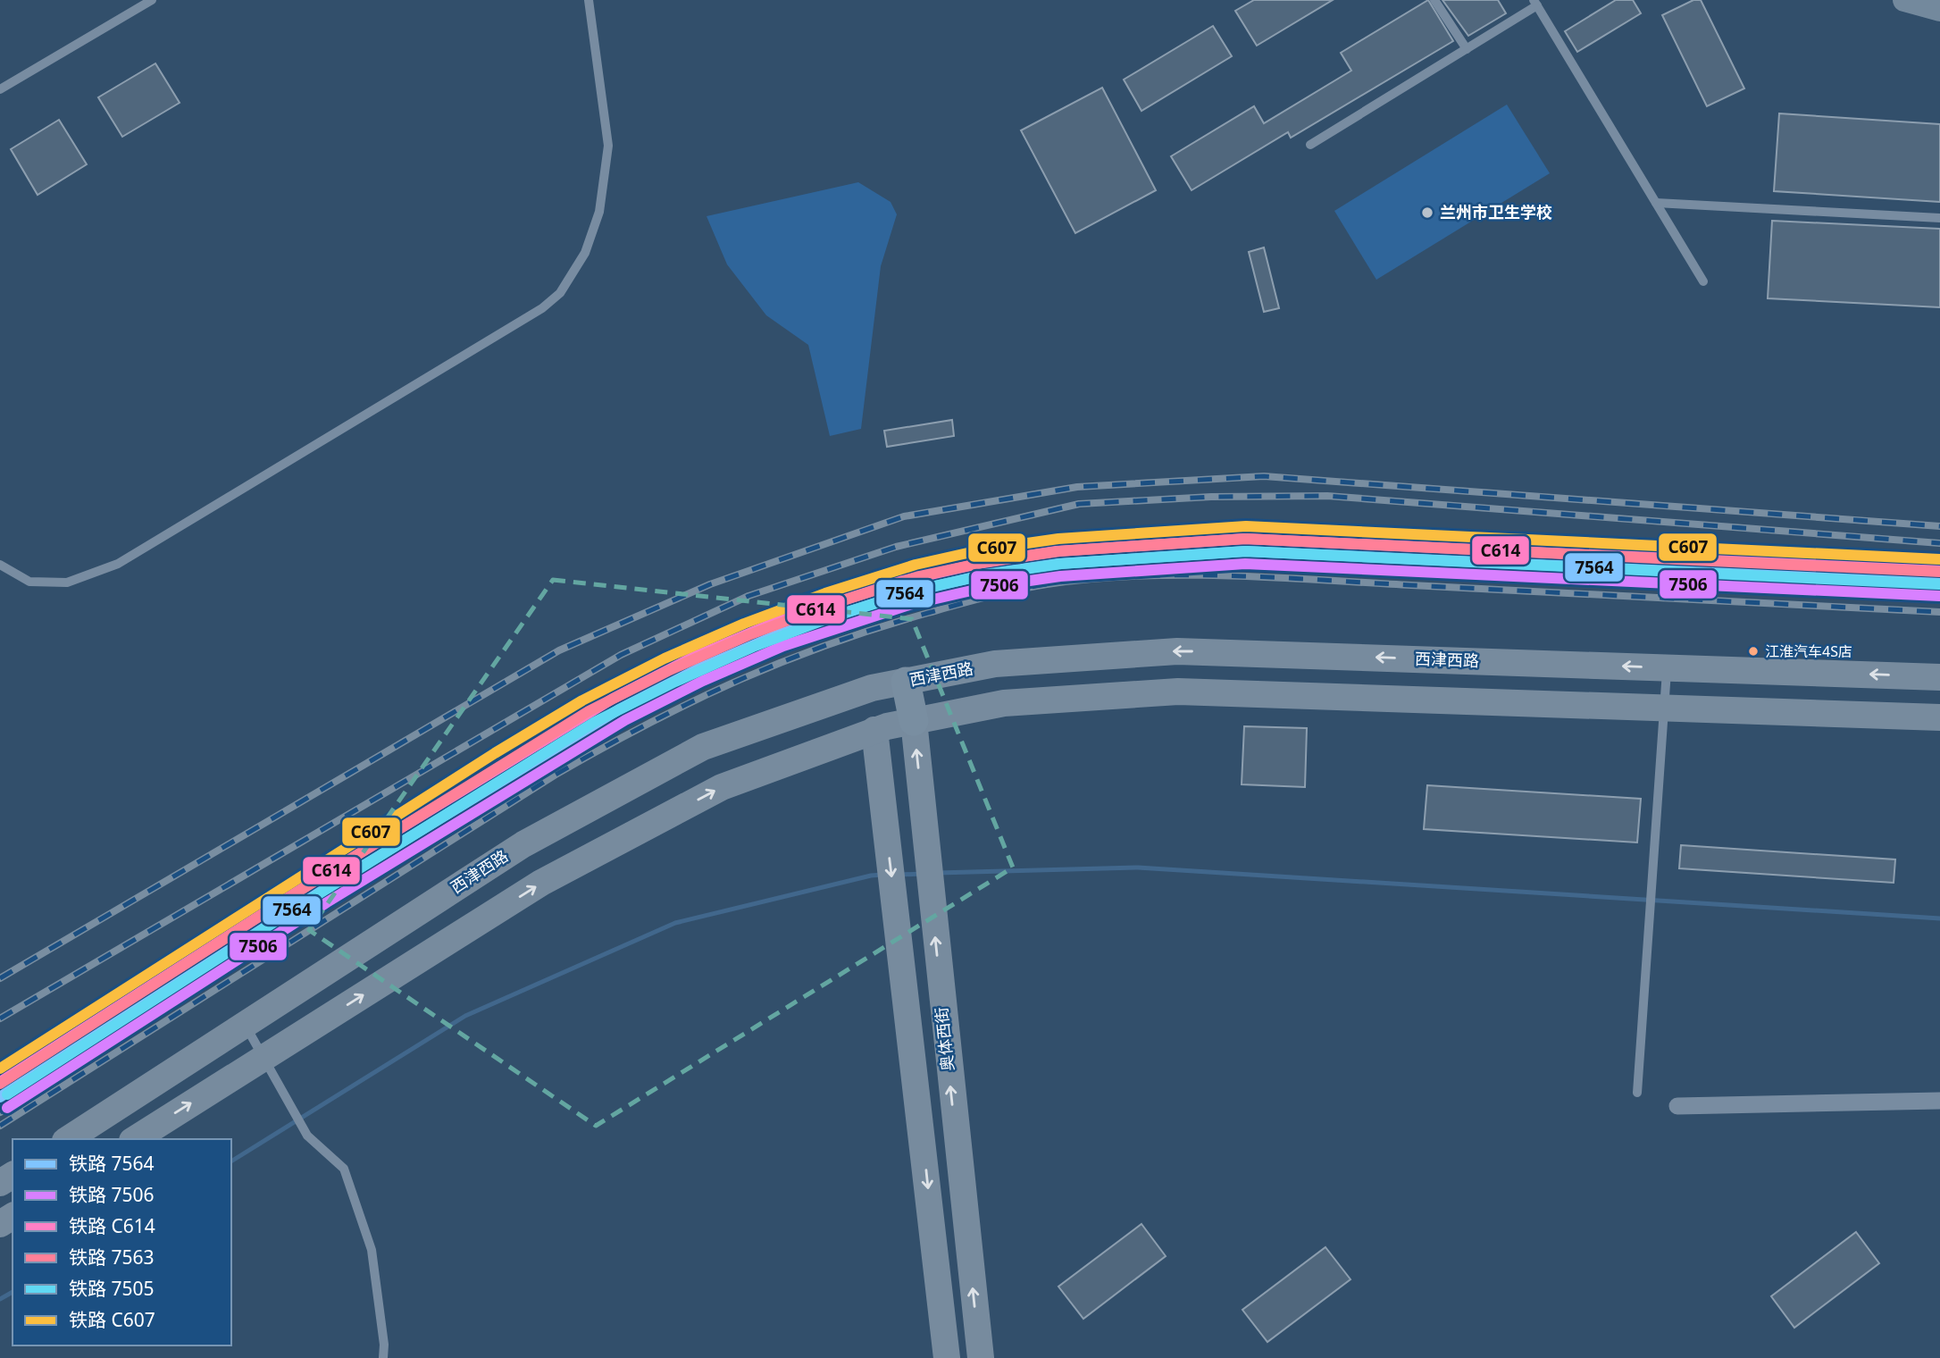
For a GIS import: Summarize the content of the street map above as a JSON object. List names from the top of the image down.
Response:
{
  "streets": {
    "main road": ["西津西路", "奥体西街"]
  },
  "places": ["兰州市卫生学校", "江淮汽车4S店"],
  "lines": [
    "rail line C607",
    "rail line C614",
    "rail line 7563",
    "rail line 7564",
    "rail line 7505",
    "rail line 7506"
  ],
  "legend": [
    "铁路 7564",
    "铁路 7506",
    "铁路 C614",
    "铁路 7563",
    "铁路 7505",
    "铁路 C607"
  ]
}
